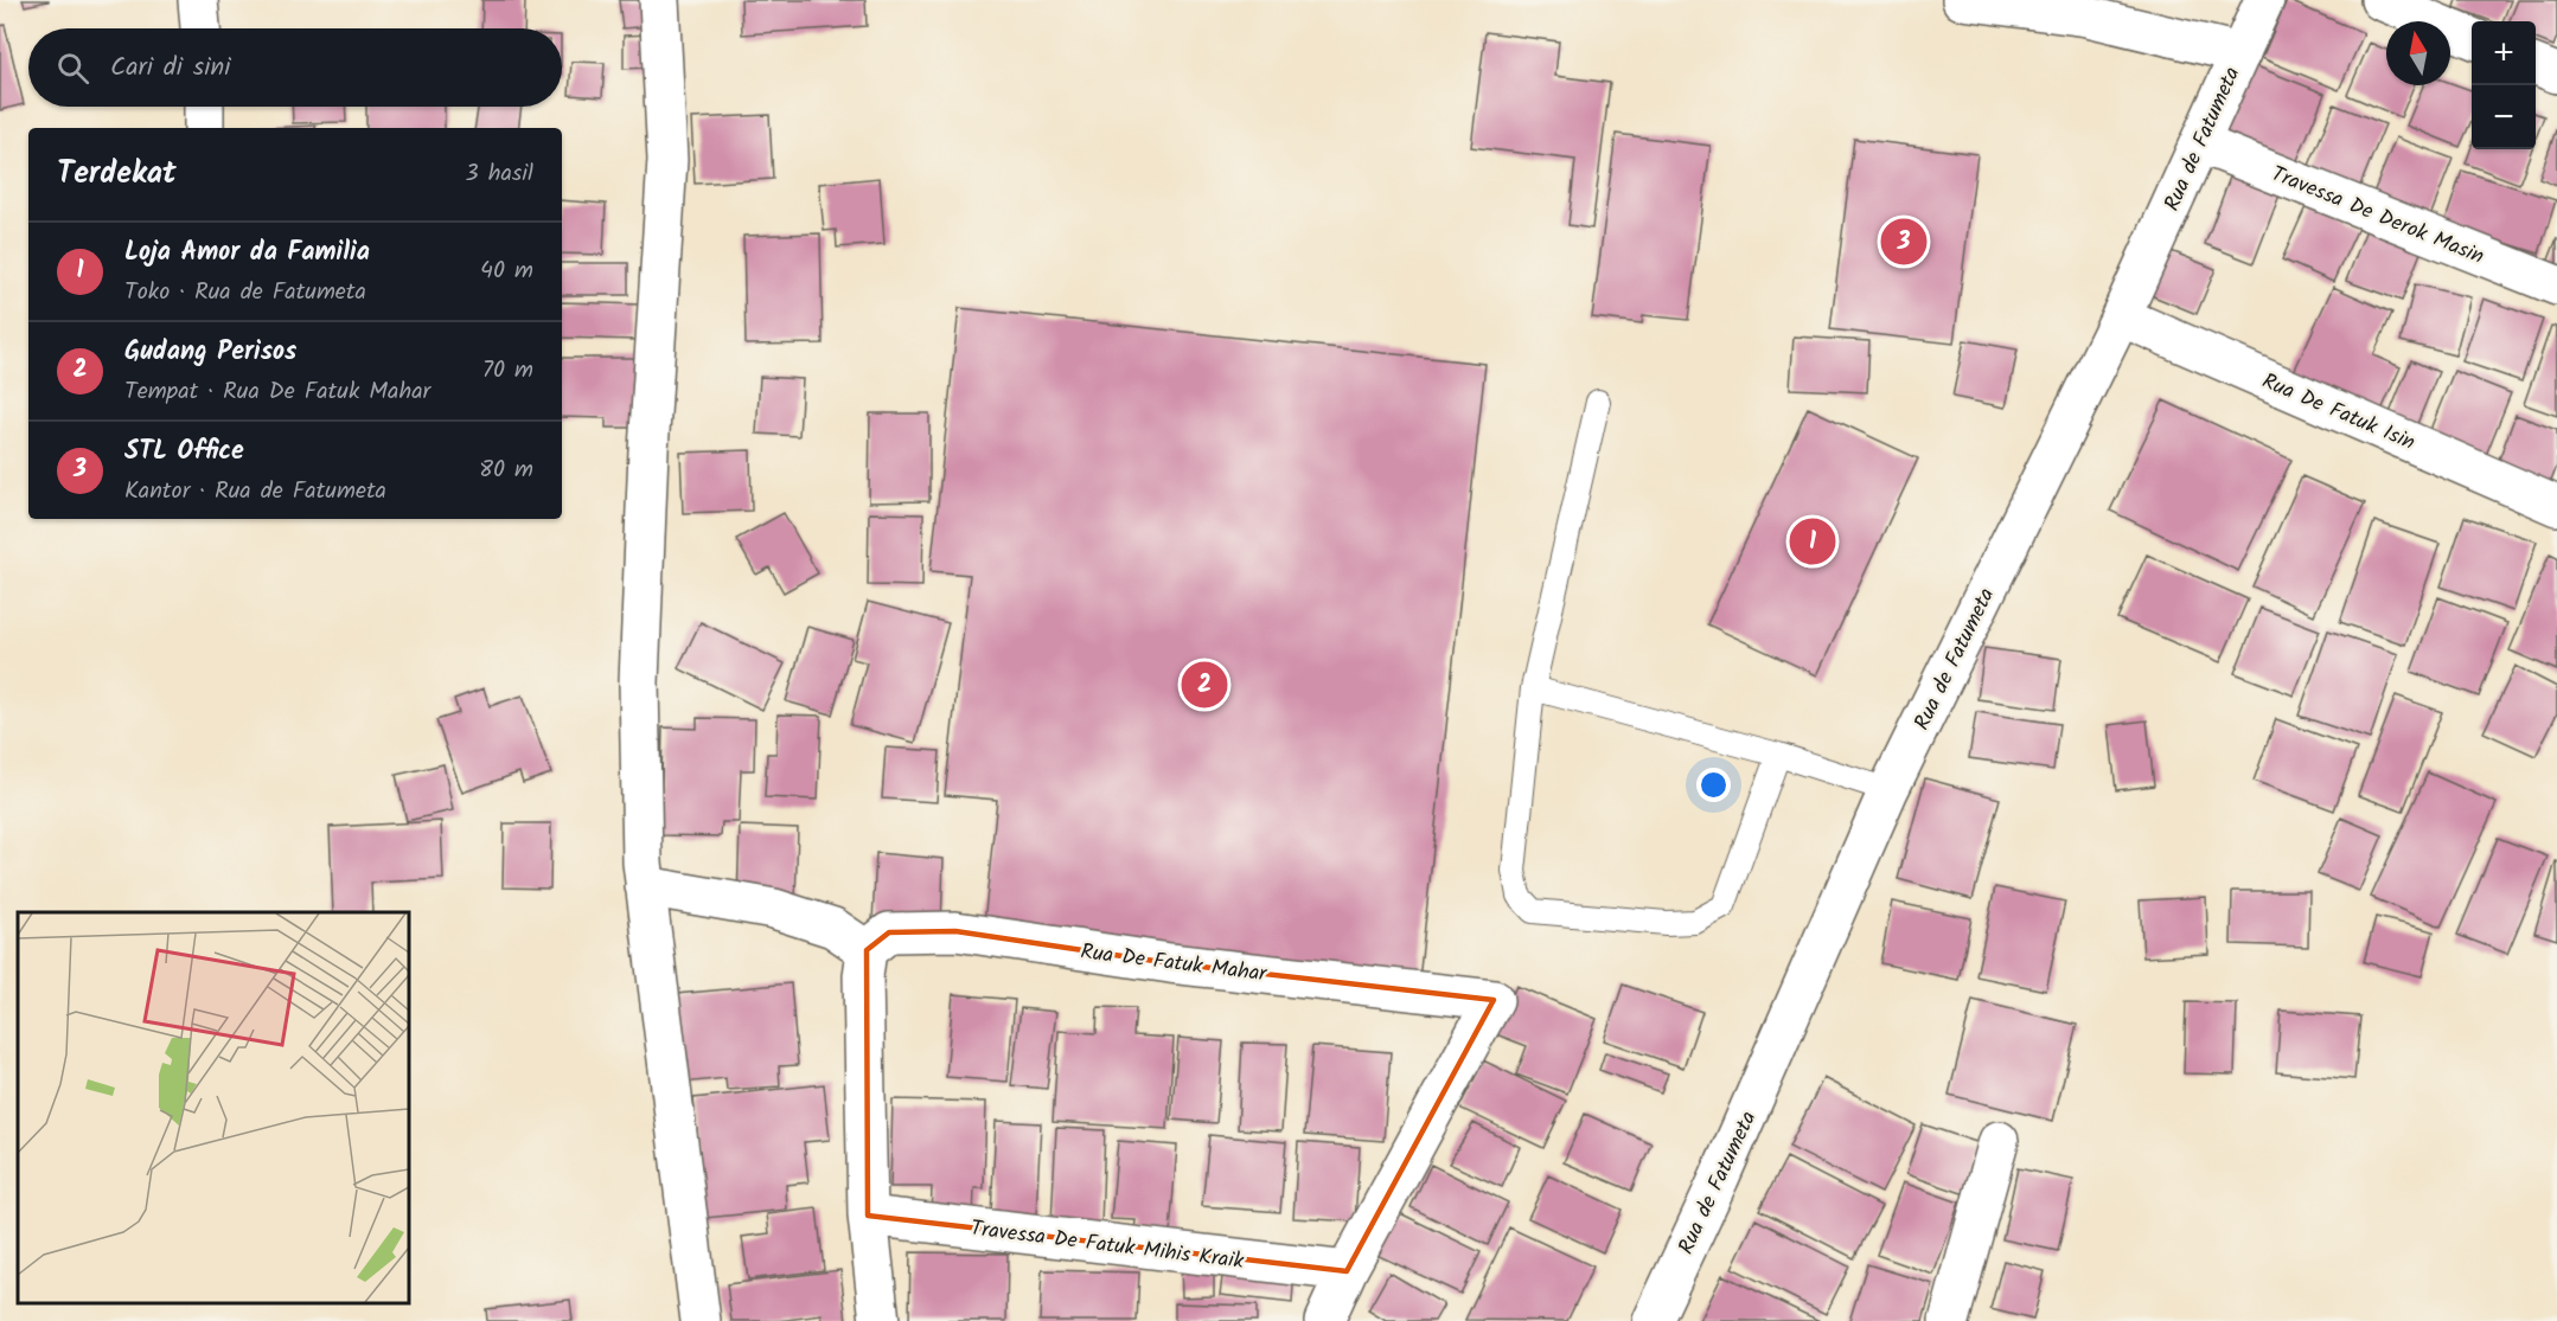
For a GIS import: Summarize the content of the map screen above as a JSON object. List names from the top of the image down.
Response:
{
  "streets": {
    "street": [
      "Rua de Fatumeta",
      "Travessa De Derok Masin",
      "Rua De Fatuk Isin",
      "Rua De Fatuk Mahar",
      "Travessa De Fatuk Mihis Kraik"
    ]
  },
  "crossings": [
    ["Rua de Fatumeta", "Travessa De Derok Masin"],
    ["Rua de Fatumeta", "Rua De Fatuk Isin"],
    ["Rua De Fatuk Mahar", "Travessa De Fatuk Mihis Kraik"]
  ],
  "north": "top",
  "page": {
    "map_buttons": ["+", "−"],
    "search": "Cari di sini",
    "heading": ["Terdekat", "3 hasil"],
    "pins": ["3", "1", "2"],
    "list": [
      {
        "mark": "1",
        "name": "Loja Amor da Familia",
        "note": "Toko · Rua de Fatumeta",
        "value": "40 m"
      },
      {
        "mark": "2",
        "name": "Gudang Perisos",
        "note": "Tempat · Rua De Fatuk Mahar",
        "value": "70 m"
      },
      {
        "mark": "3",
        "name": "STL Office",
        "note": "Kantor · Rua de Fatumeta",
        "value": "80 m"
      }
    ]
  }
}
